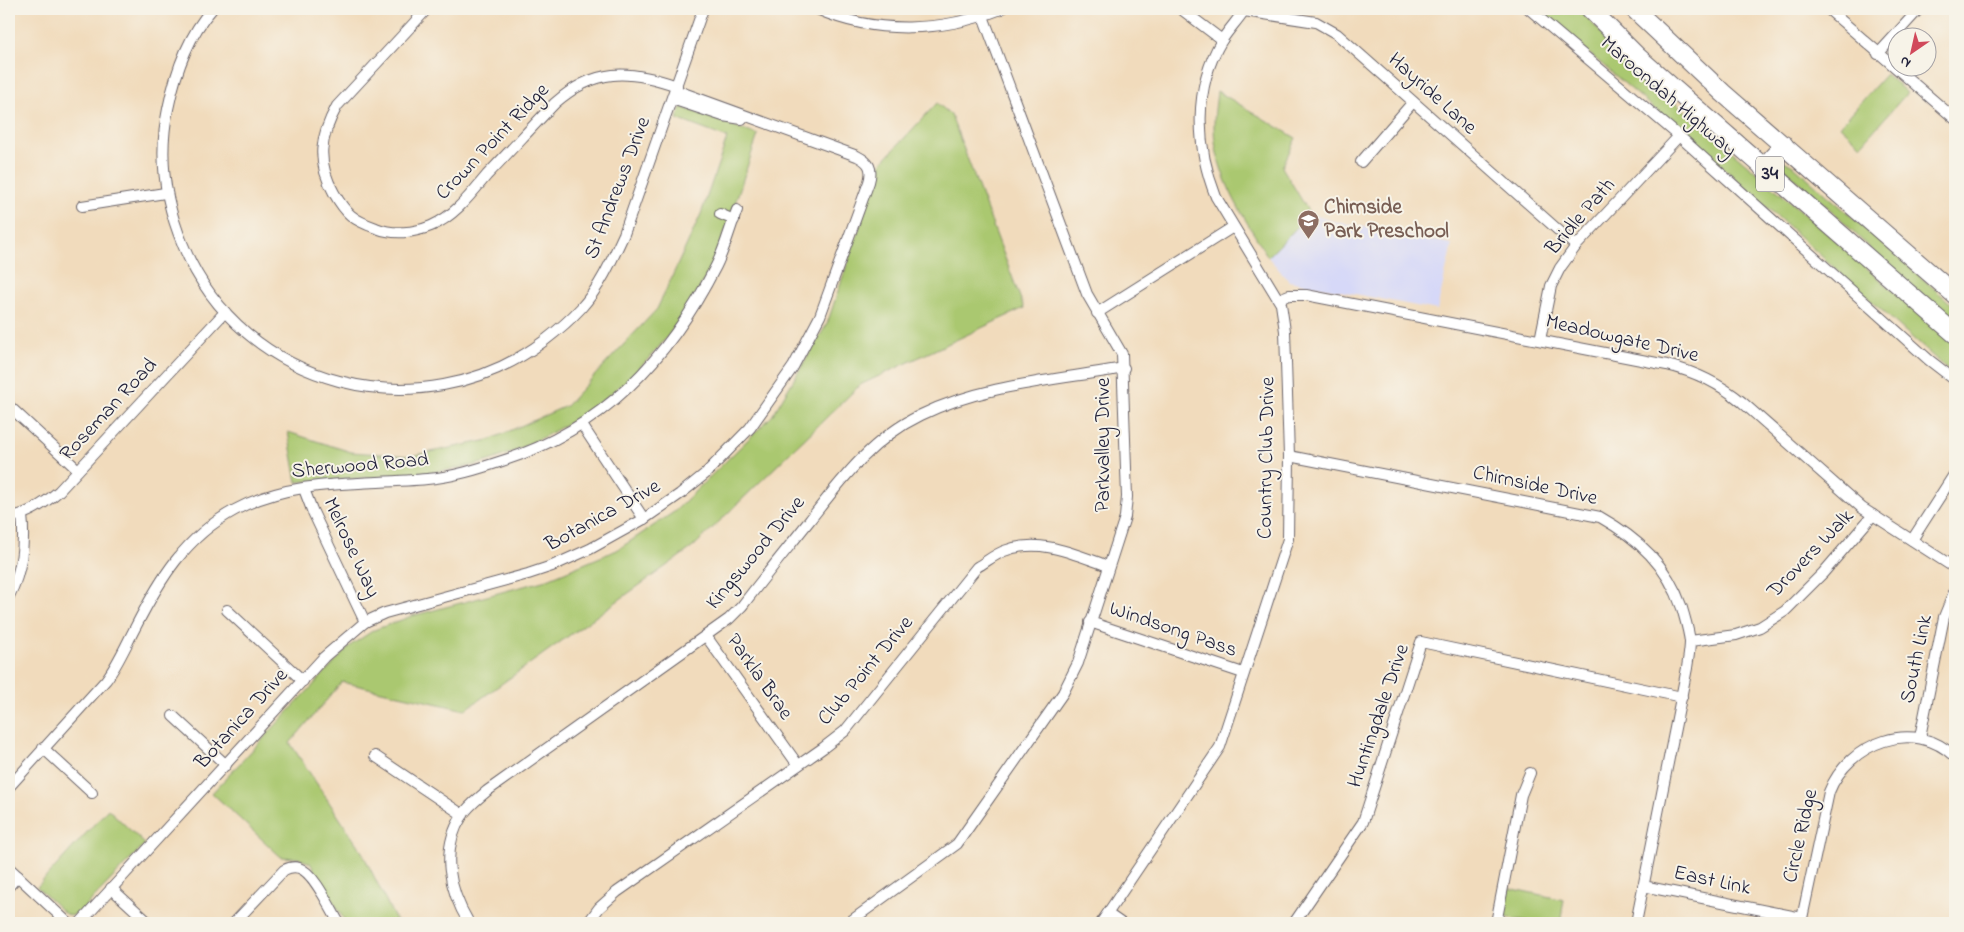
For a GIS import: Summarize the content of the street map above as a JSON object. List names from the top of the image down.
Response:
{
  "streets": {
    "highway": ["Maroondah Highway", "34"],
    "street": [
      "Hayride Lane",
      "Crown Point Ridge",
      "St Andrews Drive",
      "Bridle Path",
      "Meadowgate Drive",
      "Roseman Road",
      "Parkvalley Drive",
      "Country Club Drive",
      "Sherwood Road",
      "Chirnside Drive",
      "Botanica Drive",
      "Melrose Way",
      "Kingswood Drive",
      "Drovers Walk",
      "Windsong Pass",
      "South Link",
      "Club Point Drive",
      "Parkla Brae",
      "Huntingdale Drive",
      "Circle Ridge",
      "East Link"
    ]
  },
  "crossings": [
    ["Hayride Lane", "Bridle Path"],
    ["Hayride Lane", "Country Club Drive"],
    ["Maroondah Highway", "Bridle Path"],
    ["Crown Point Ridge", "St Andrews Drive"],
    ["Crown Point Ridge", "Botanica Drive"],
    ["St Andrews Drive", "Roseman Road"],
    ["St Andrews Drive", "Botanica Drive"],
    ["Bridle Path", "Meadowgate Drive"],
    ["Meadowgate Drive", "Country Club Drive"],
    ["Meadowgate Drive", "Drovers Walk"],
    ["Parkvalley Drive", "Kingswood Drive"],
    ["Parkvalley Drive", "Windsong Pass"],
    ["Parkvalley Drive", "Club Point Drive"],
    ["Country Club Drive", "Chirnside Drive"],
    ["Country Club Drive", "Windsong Pass"],
    ["Sherwood Road", "Melrose Way"],
    ["Chirnside Drive", "Drovers Walk"],
    ["Chirnside Drive", "Huntingdale Drive"],
    ["Chirnside Drive", "East Link"],
    ["Botanica Drive", "Melrose Way"],
    ["Kingswood Drive", "Parkla Brae"],
    ["South Link", "Circle Ridge"],
    ["Club Point Drive", "Parkla Brae"],
    ["Circle Ridge", "East Link"]
  ],
  "places": {
    "school or university": ["Chirnside Park Preschool"]
  },
  "north": "bottom left"
}
